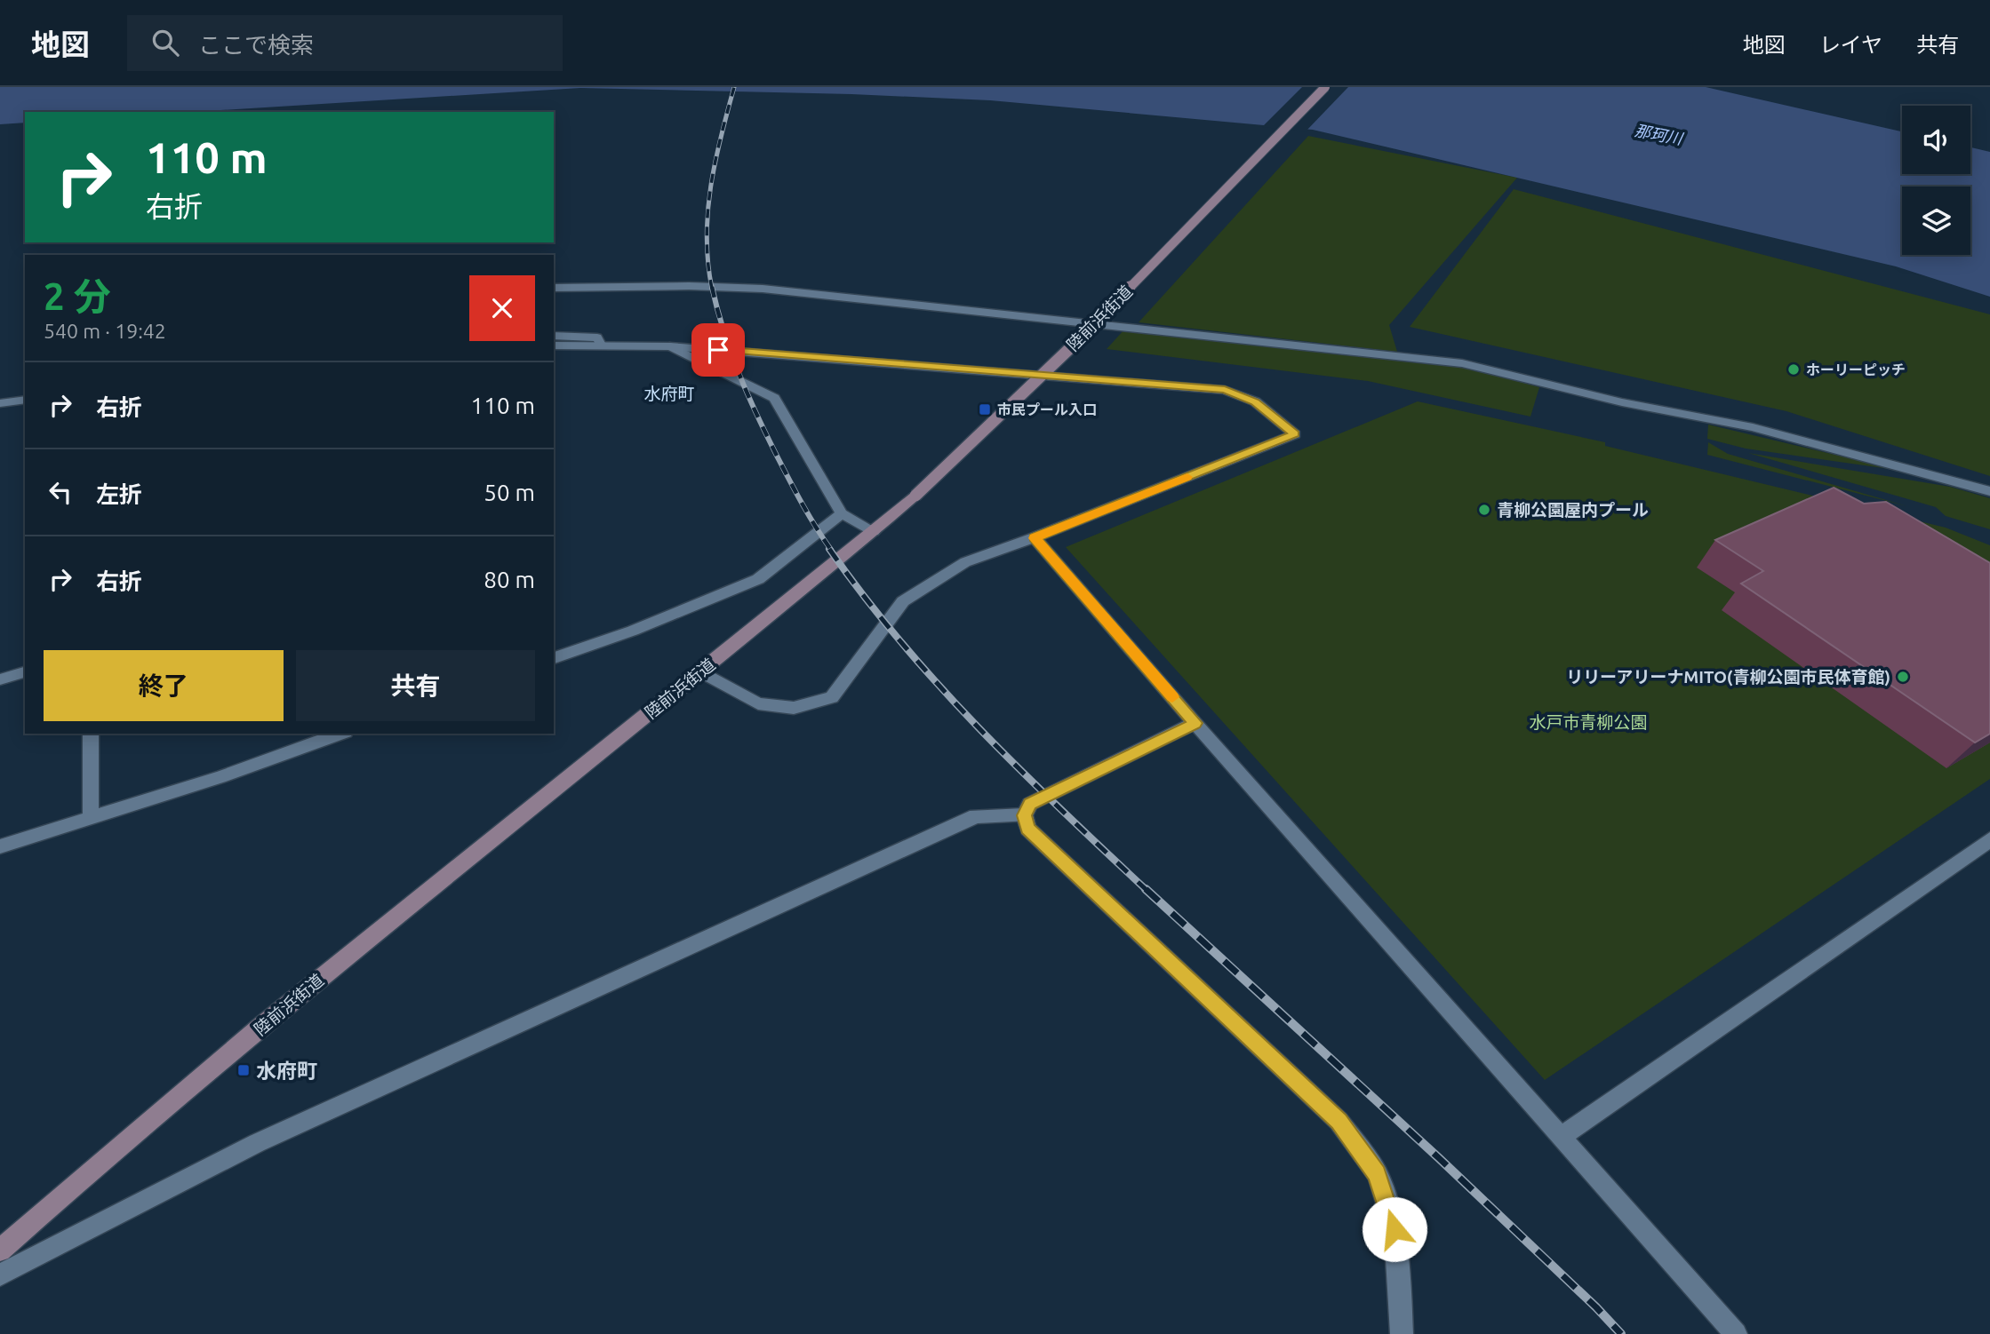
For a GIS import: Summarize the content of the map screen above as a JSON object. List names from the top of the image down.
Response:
{
  "streets": {
    "main road": ["陸前浜街道"]
  },
  "districts": ["水府町"],
  "water": ["那珂川"],
  "parks": ["水戸市青柳公園"],
  "places": {
    "other": ["ホーリーピッチ", "青柳公園屋内プール", "リリーアリーナMITO(青柳公園市民体育館)"],
    "transit": ["市民プール入口", "水府町"]
  },
  "page": {
    "header": "地図",
    "search": "ここで検索",
    "nav": ["地図", "レイヤ", "共有"],
    "turn": ["110 m", "右折"],
    "heading": ["2 分", "540 m · 19:42"],
    "list": [
      {
        "name": "右折",
        "value": "110 m"
      },
      {
        "name": "左折",
        "value": "50 m"
      },
      {
        "name": "右折",
        "value": "80 m"
      }
    ],
    "buttons": ["終了", "共有"]
  }
}
